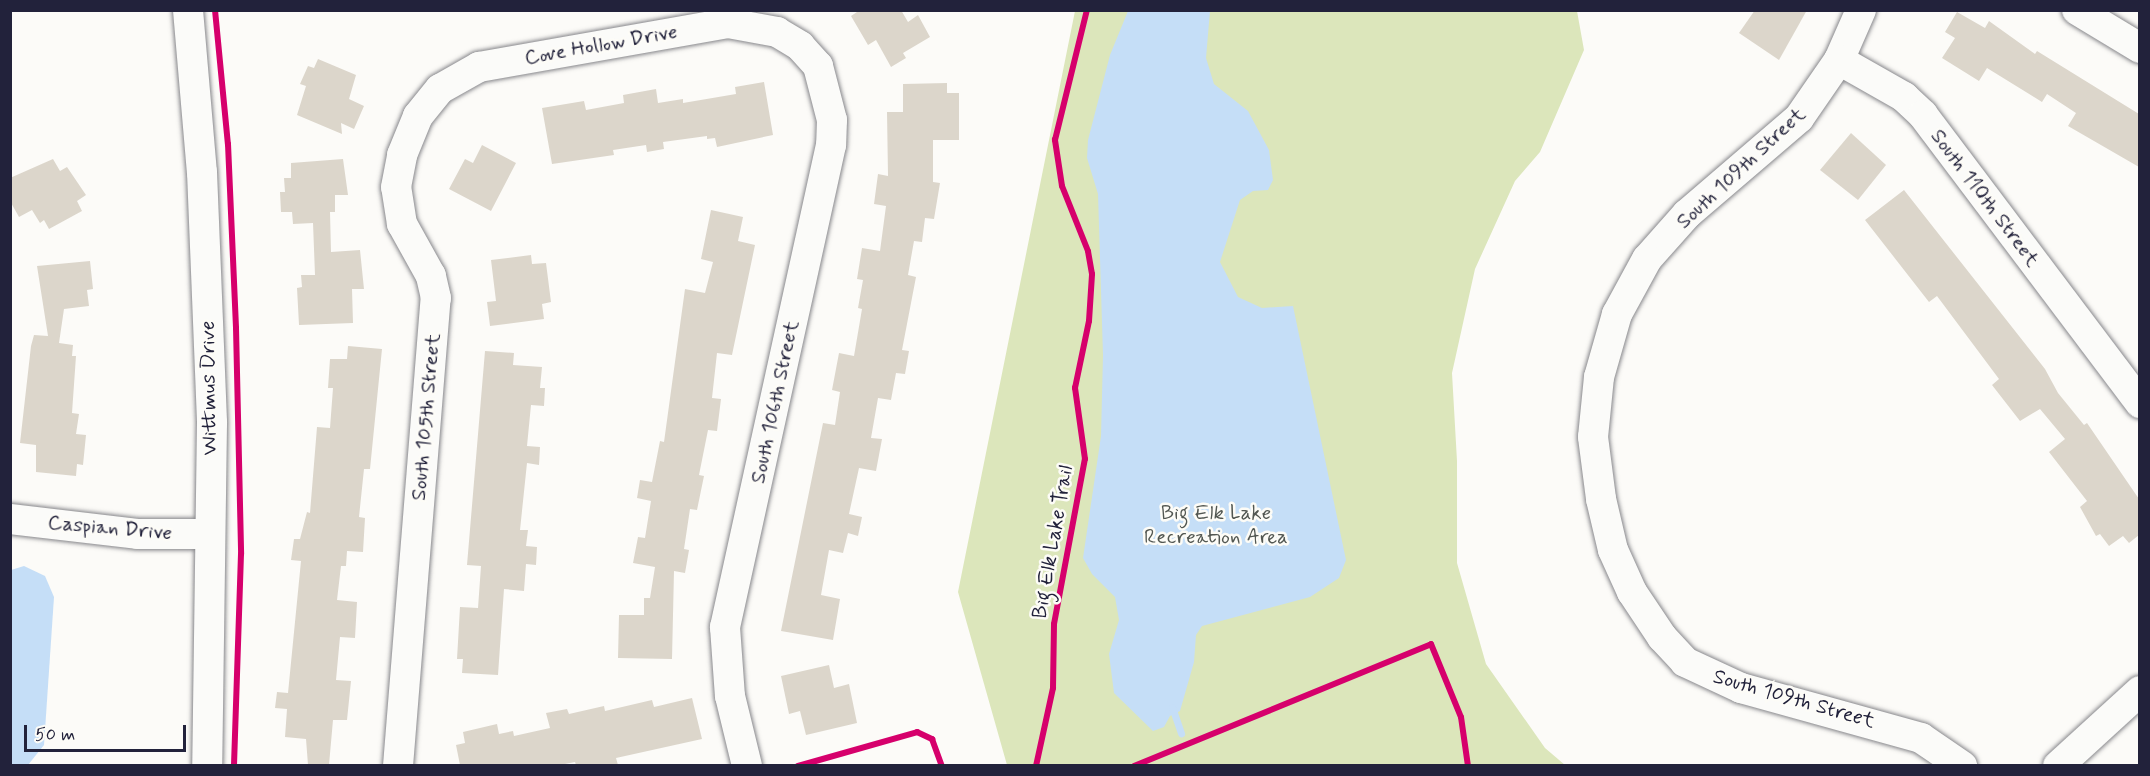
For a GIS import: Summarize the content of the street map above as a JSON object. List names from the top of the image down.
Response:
{
  "streets": {
    "street": [
      "Cove Hollow Drive",
      "South 109th Street",
      "South 110th Street",
      "Wittmus Drive",
      "South 106th Street",
      "South 105th Street",
      "Caspian Drive"
    ],
    "cycle path": ["Big Elk Lake Trail"]
  },
  "crossings": [
    ["Cove Hollow Drive", "South 106th Street"],
    ["Cove Hollow Drive", "South 105th Street"],
    ["South 109th Street", "South 110th Street"],
    ["Wittmus Drive", "Caspian Drive"]
  ],
  "parks": ["Big Elk Lake Recreation Area"],
  "scale_bar": "50 m"
}
